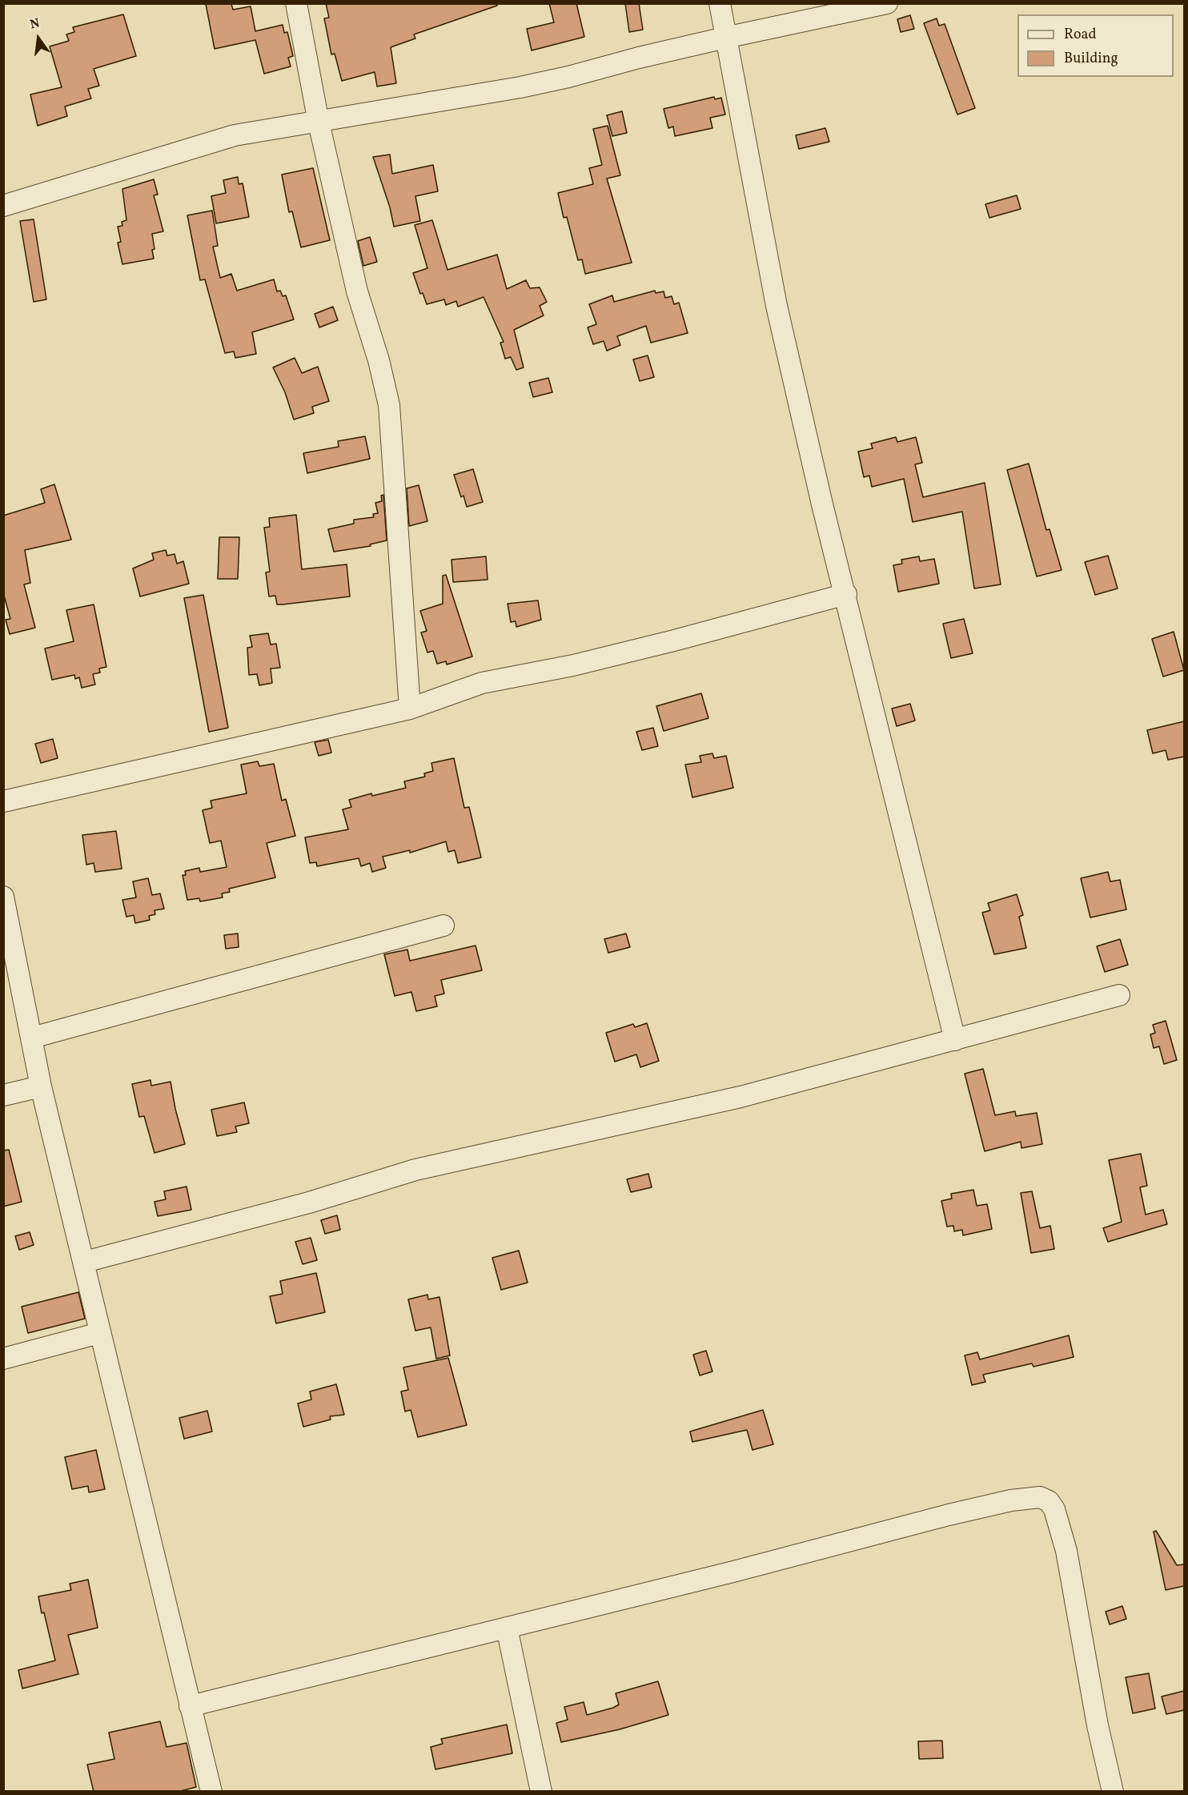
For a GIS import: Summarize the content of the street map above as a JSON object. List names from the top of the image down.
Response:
{
  "legend": ["Road", "Building"],
  "north": "top"
}
